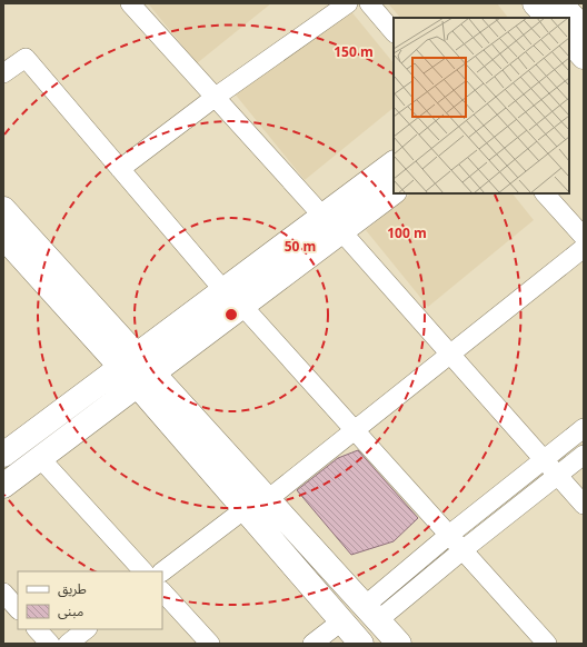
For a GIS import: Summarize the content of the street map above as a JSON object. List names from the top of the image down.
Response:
{
  "legend": ["طريق", "مبنى"],
  "rings": ["150 m", "100 m", "50 m"]
}
